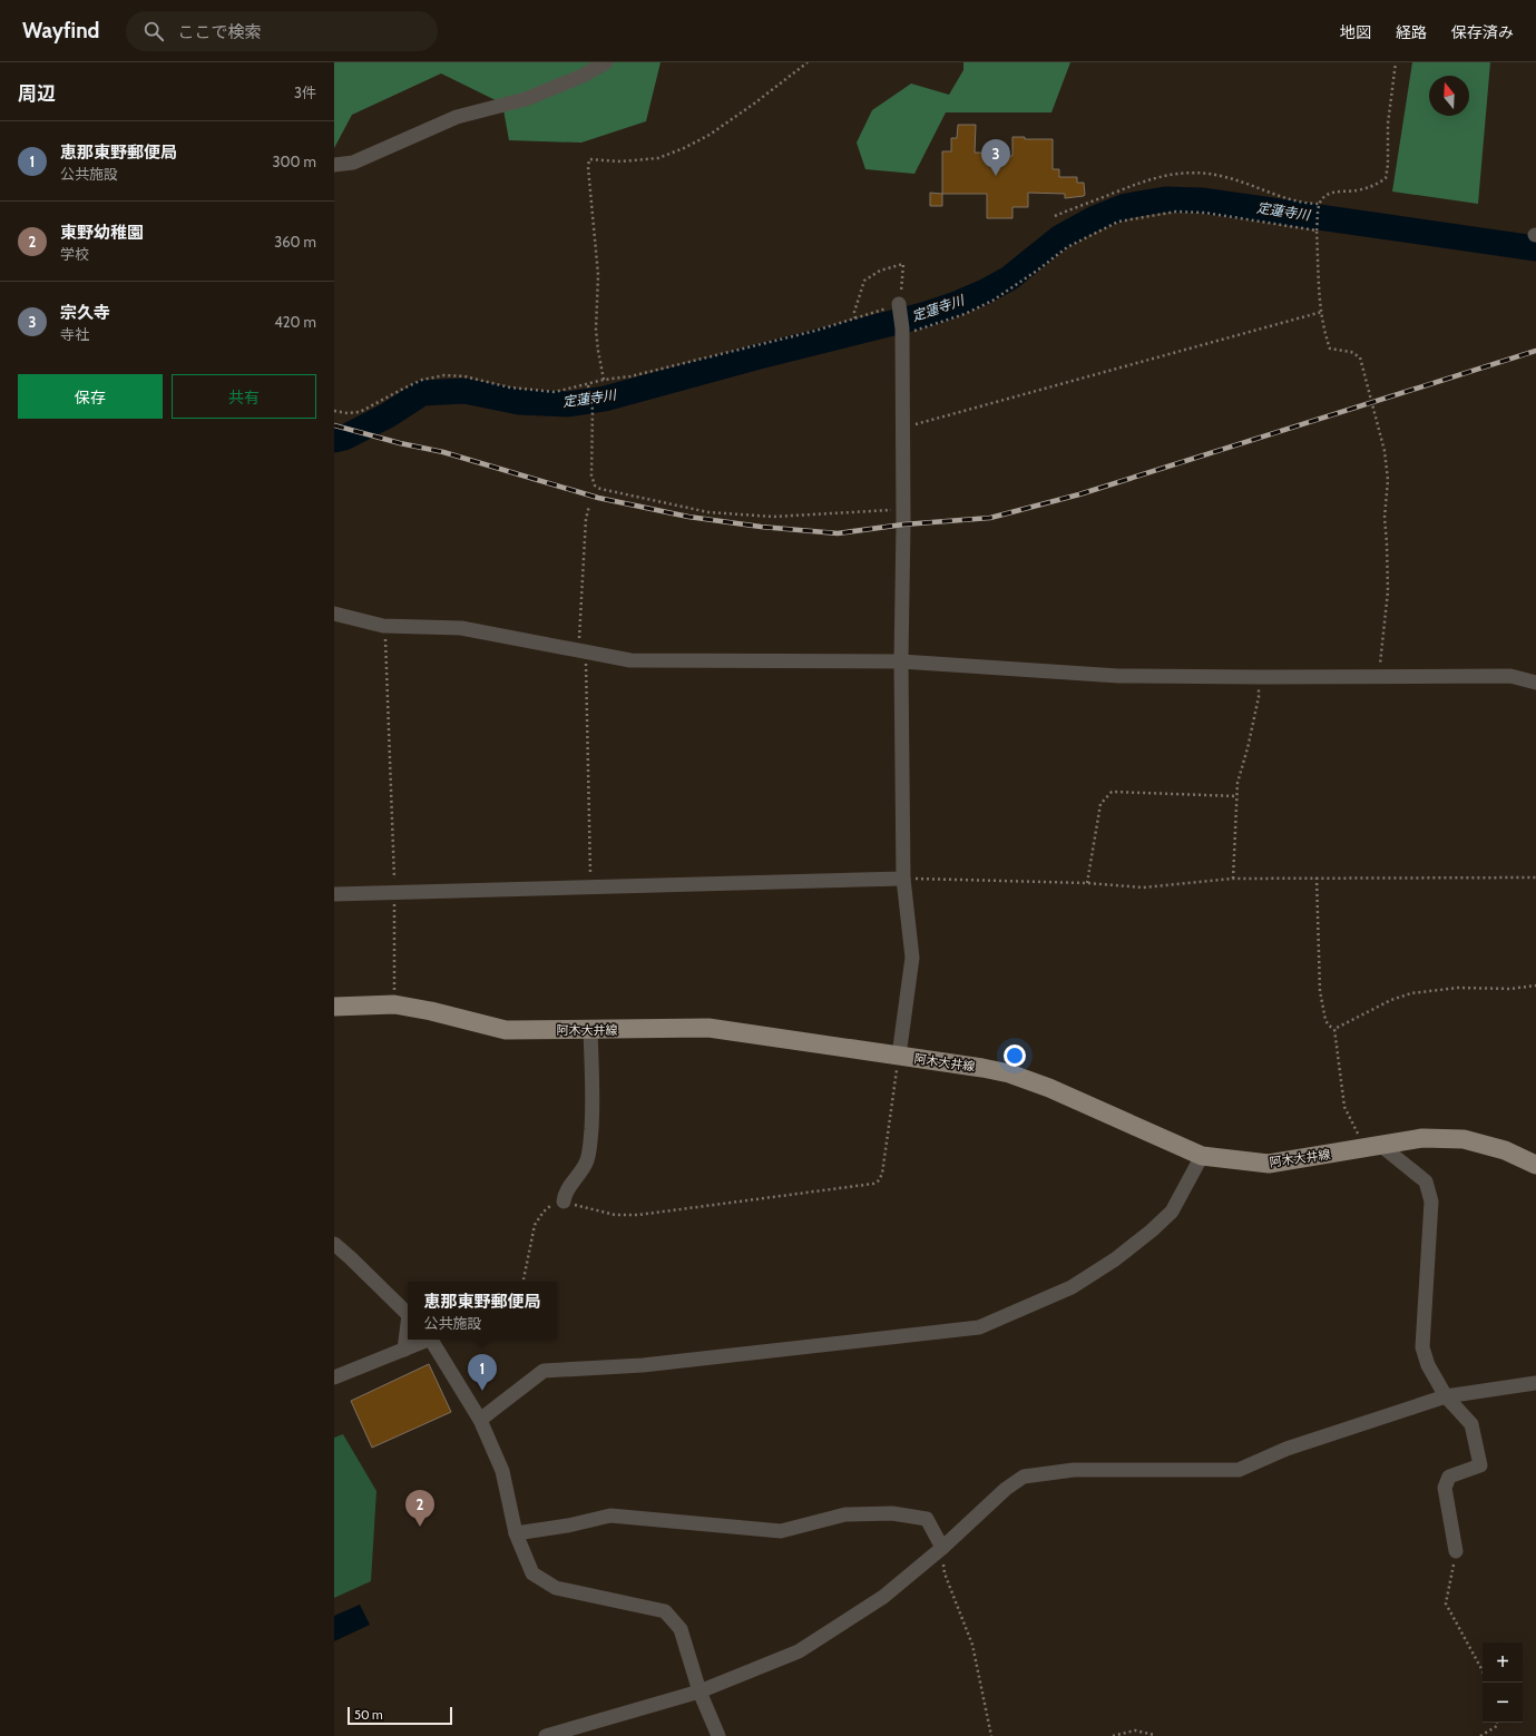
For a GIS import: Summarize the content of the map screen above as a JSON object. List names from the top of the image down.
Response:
{
  "streets": {
    "main road": ["阿木大井線"]
  },
  "water": ["定蓮寺川"],
  "scale_bar": "50 m",
  "north": "top",
  "page": {
    "header": "Wayfind",
    "search": "ここで検索",
    "nav": ["地図", "経路", "保存済み"],
    "heading": ["周辺", "3件"],
    "list": [
      {
        "mark": "1",
        "name": "恵那東野郵便局",
        "note": "公共施設",
        "value": "300 m"
      },
      {
        "mark": "2",
        "name": "東野幼稚園",
        "note": "学校",
        "value": "360 m"
      },
      {
        "mark": "3",
        "name": "宗久寺",
        "note": "寺社",
        "value": "420 m"
      }
    ],
    "pins": ["3", "1", "2"],
    "buttons": ["保存", "共有"],
    "popup": ["恵那東野郵便局", "公共施設"],
    "map_buttons": ["+", "−"],
    "scale": "50 m"
  }
}
